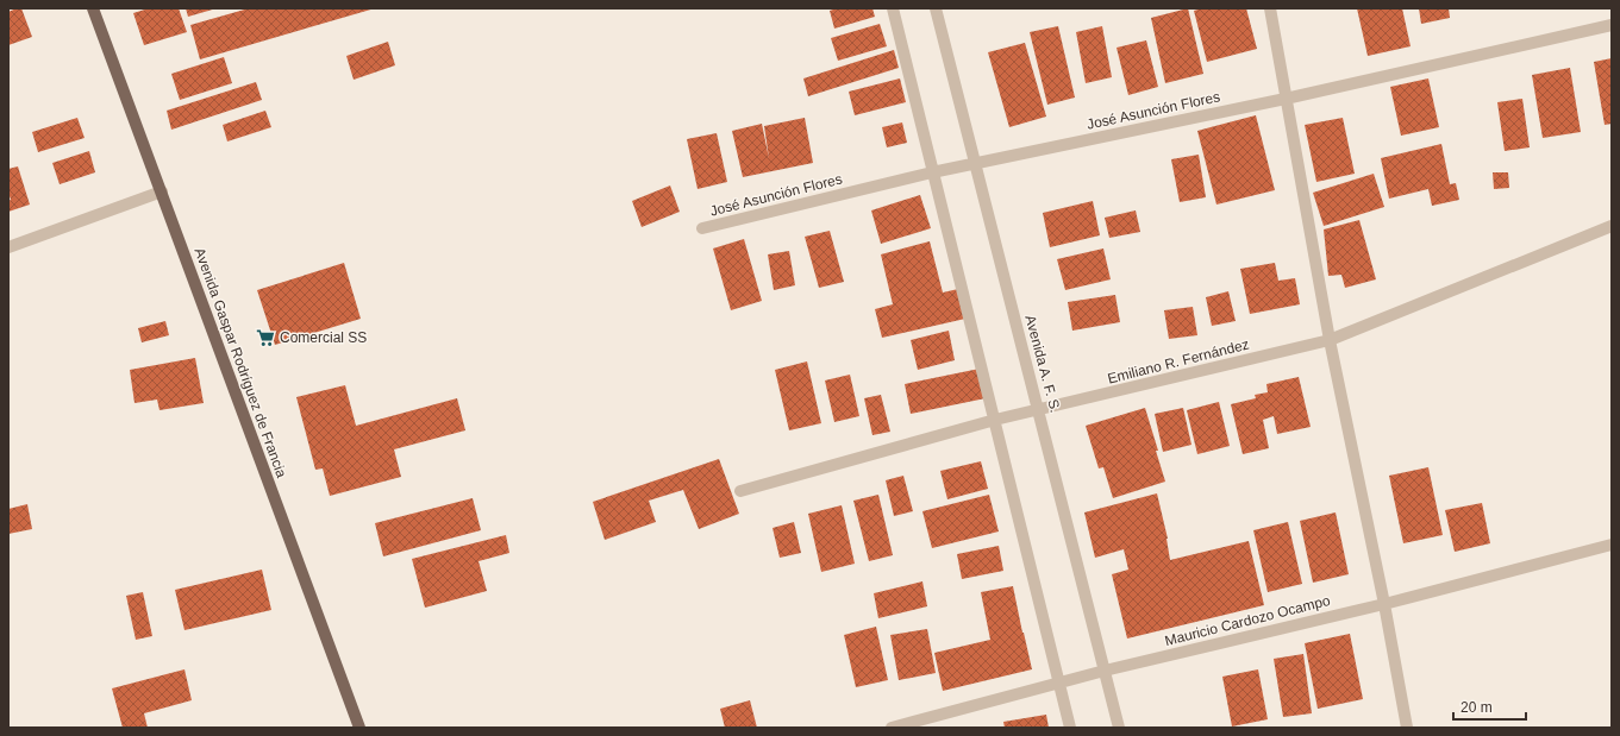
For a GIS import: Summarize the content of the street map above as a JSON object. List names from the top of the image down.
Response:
{
  "streets": {
    "main road": ["Avenida Gaspar Rodríguez de Francia"],
    "street": [
      "José Asunción Flores",
      "Emiliano R. Fernández",
      "Avenida A. F. S.",
      "Mauricio Cardozo Ocampo"
    ]
  },
  "crossings": [
    ["José Asunción Flores", "Avenida A. F. S."],
    ["Emiliano R. Fernández", "Avenida A. F. S."],
    ["Avenida A. F. S.", "Mauricio Cardozo Ocampo"]
  ],
  "places": {
    "supermarket": ["Comercial SS"]
  },
  "scale_bar": "20 m"
}
